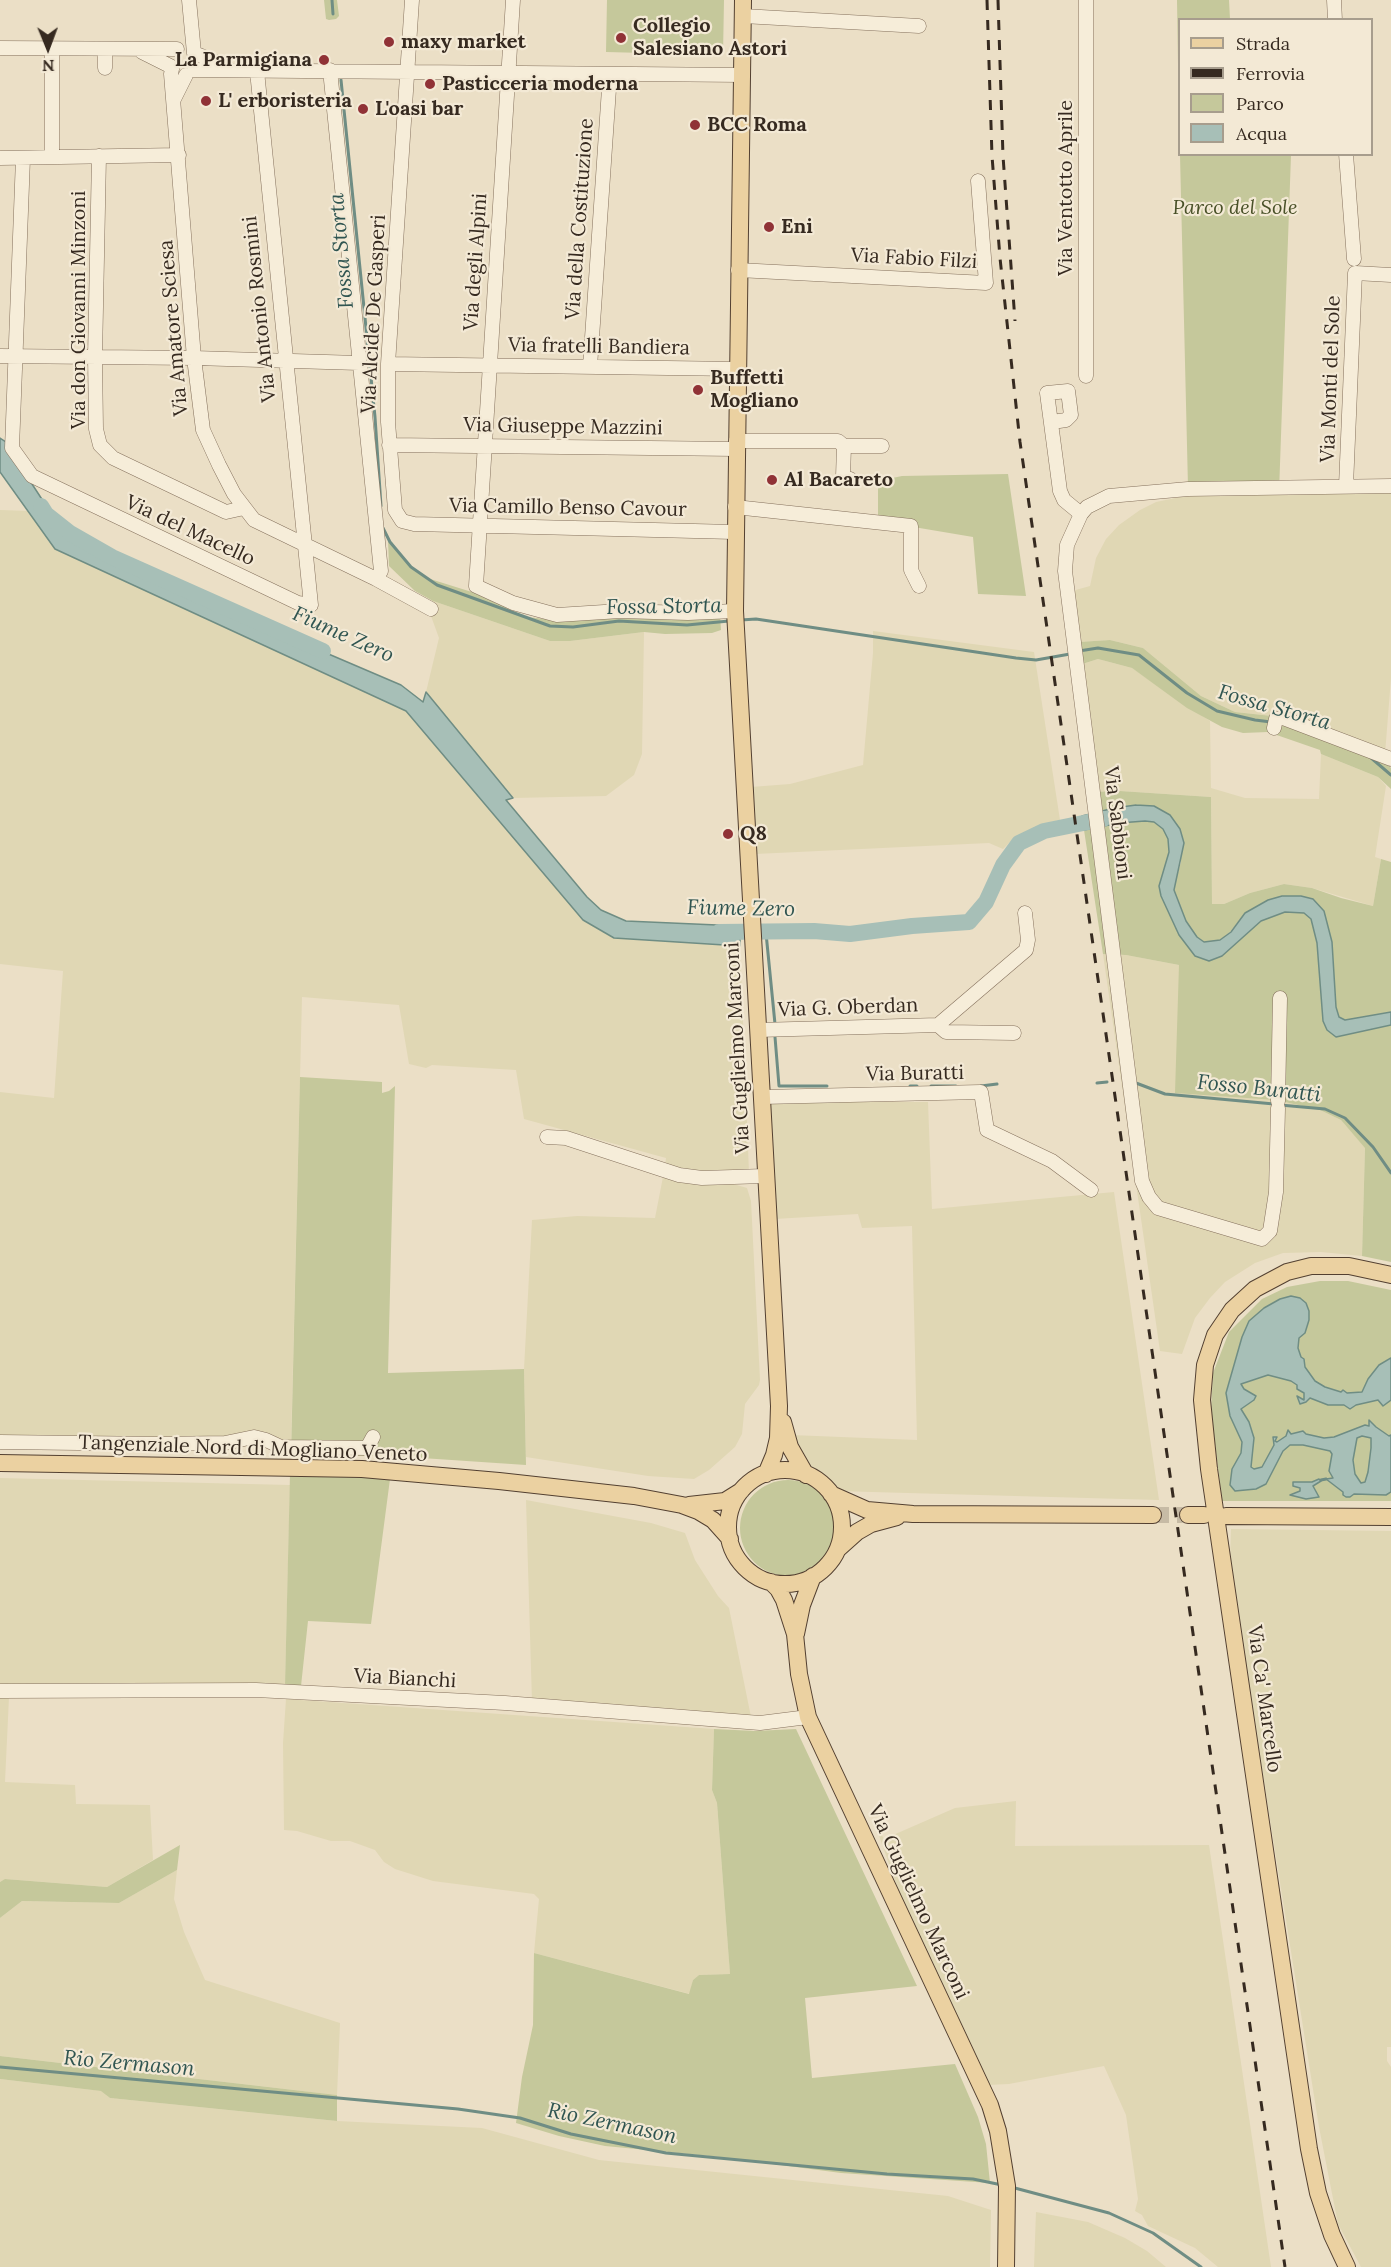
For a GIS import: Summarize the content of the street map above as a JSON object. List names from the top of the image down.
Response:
{
  "streets": {
    "main road": ["Via Guglielmo Marconi", "Tangenziale Nord di Mogliano Veneto", "Via Ca' Marcello"],
    "street": [
      "Via Ventotto Aprile",
      "Via della Costituzione",
      "Via Fabio Filzi",
      "Via degli Alpini",
      "Via Antonio Rosmini",
      "Via don Giovanni Minzoni",
      "Via Alcide De Gasperi",
      "Via Amatore Sciesa",
      "Via fratelli Bandiera",
      "Via Monti del Sole",
      "Via Giuseppe Mazzini",
      "Via Camillo Benso Cavour",
      "Via del Macello",
      "Via Sabbioni",
      "Via G. Oberdan",
      "Via Buratti",
      "Via Bianchi"
    ]
  },
  "crossings": [
    ["Via della Costituzione", "Via fratelli Bandiera"],
    ["Via Fabio Filzi", "Via Guglielmo Marconi"],
    ["Via degli Alpini", "Via fratelli Bandiera"],
    ["Via degli Alpini", "Via Giuseppe Mazzini"],
    ["Via degli Alpini", "Via Camillo Benso Cavour"],
    ["Via degli Alpini", "Via Guglielmo Marconi"],
    ["Via Antonio Rosmini", "Via Amatore Sciesa"],
    ["Via Antonio Rosmini", "Via del Macello"],
    ["Via don Giovanni Minzoni", "Via Amatore Sciesa"],
    ["Via Alcide De Gasperi", "Via fratelli Bandiera"],
    ["Via Alcide De Gasperi", "Via Giuseppe Mazzini"],
    ["Via Alcide De Gasperi", "Via Camillo Benso Cavour"],
    ["Via Amatore Sciesa", "Via del Macello"],
    ["Via fratelli Bandiera", "Via Guglielmo Marconi"],
    ["Via Giuseppe Mazzini", "Via Guglielmo Marconi"],
    ["Via Camillo Benso Cavour", "Via Guglielmo Marconi"],
    ["Via G. Oberdan", "Via Guglielmo Marconi"],
    ["Via Guglielmo Marconi", "Via Buratti"],
    ["Via Guglielmo Marconi", "Tangenziale Nord di Mogliano Veneto"],
    ["Via Guglielmo Marconi", "Via Bianchi"]
  ],
  "water": [
    "Fossa Storta",
    "Fiume Zero",
    "Fosso Buratti",
    "Rio Zermason"
  ],
  "parks": ["Parco del Sole"],
  "places": [
    "Collegio Salesiano Astori",
    "maxy market",
    "La Parmigiana",
    "Pasticceria moderna",
    "L' erboristeria",
    "L'oasi bar",
    "BCC Roma",
    "Eni",
    "Buffetti Mogliano",
    "Al Bacareto",
    "Q8"
  ],
  "legend": [
    "Strada",
    "Ferrovia",
    "Parco",
    "Acqua"
  ],
  "north": "bottom"
}
